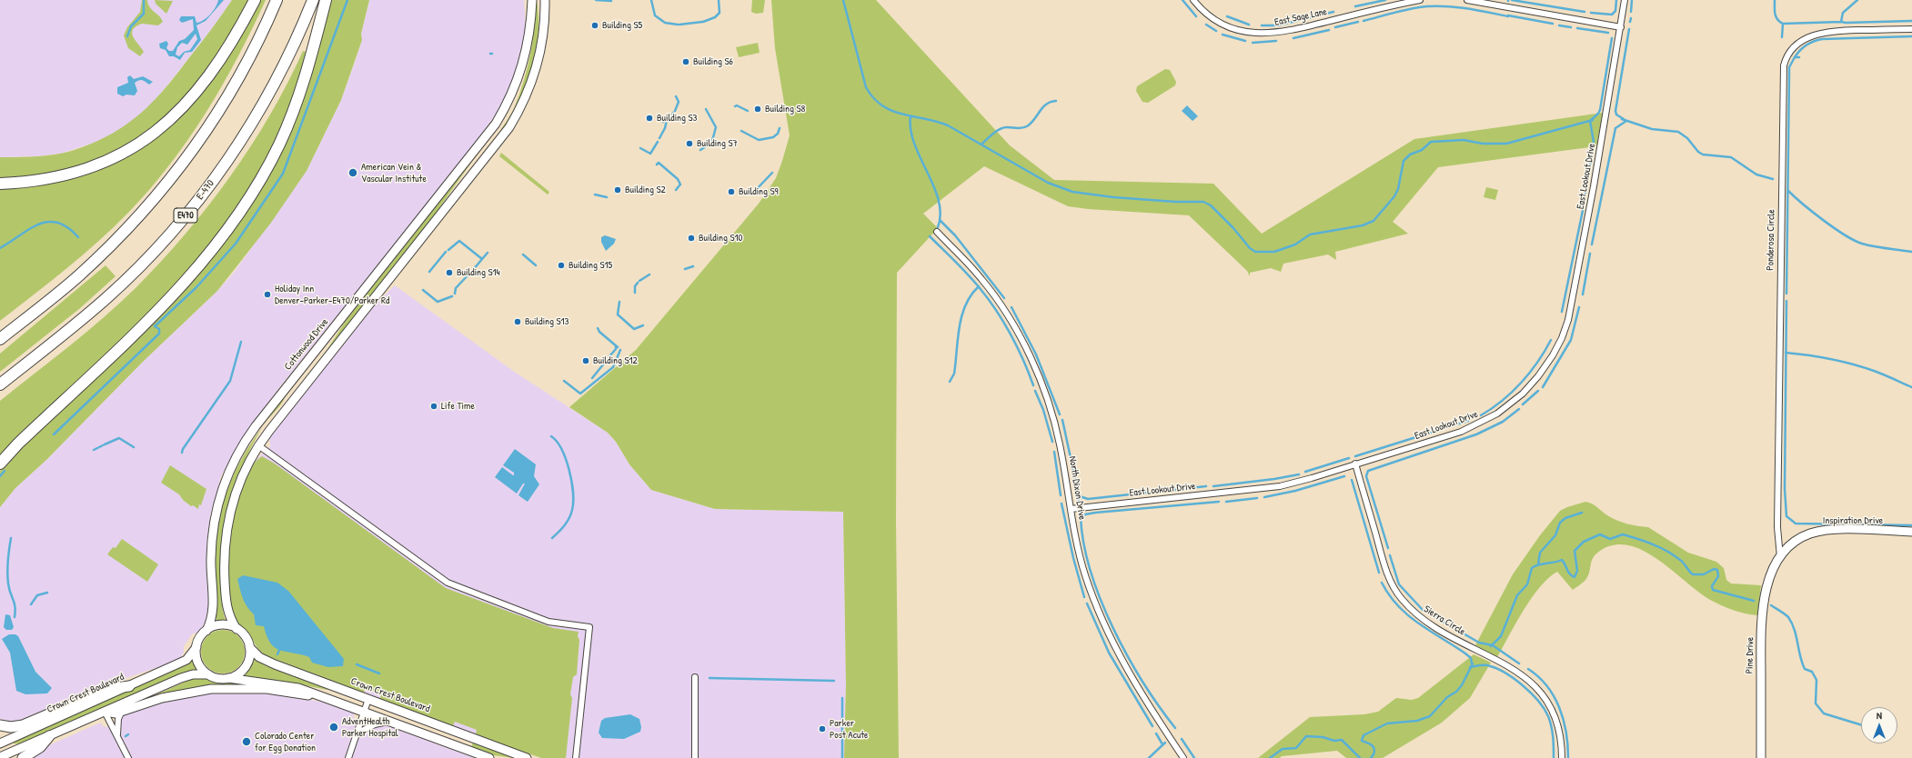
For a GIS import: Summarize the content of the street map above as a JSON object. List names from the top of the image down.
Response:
{
  "streets": {
    "highway": ["E-470", "E470"],
    "main road": [
      "Cottonwood Drive",
      "Inspiration Drive",
      "Pine Drive",
      "Crown Crest Boulevard"
    ],
    "street": [
      "East Sage Lane",
      "East Lookout Drive",
      "Ponderosa Circle",
      "North Dixon Drive",
      "Sierra Circle"
    ]
  },
  "crossings": [
    ["East Lookout Drive", "North Dixon Drive"],
    ["East Lookout Drive", "Sierra Circle"],
    ["Ponderosa Circle", "Inspiration Drive"],
    ["Ponderosa Circle", "Pine Drive"],
    ["Cottonwood Drive", "Crown Crest Boulevard"],
    ["Inspiration Drive", "Pine Drive"]
  ],
  "places": [
    "Building S5",
    "Building S6",
    "Building S8",
    "Building S3",
    "Building S7",
    "American Vein & Vascular Institute",
    "Building S2",
    "Building S9",
    "Building S10",
    "Building S15",
    "Building S14",
    "Holiday Inn Denver-Parker-E470/Parker Rd",
    "Building S13",
    "Building S12",
    "Life Time",
    "AdventHealth Parker Hospital",
    "Parker Post Acute",
    "Colorado Center for Egg Donation"
  ],
  "north": "top"
}
